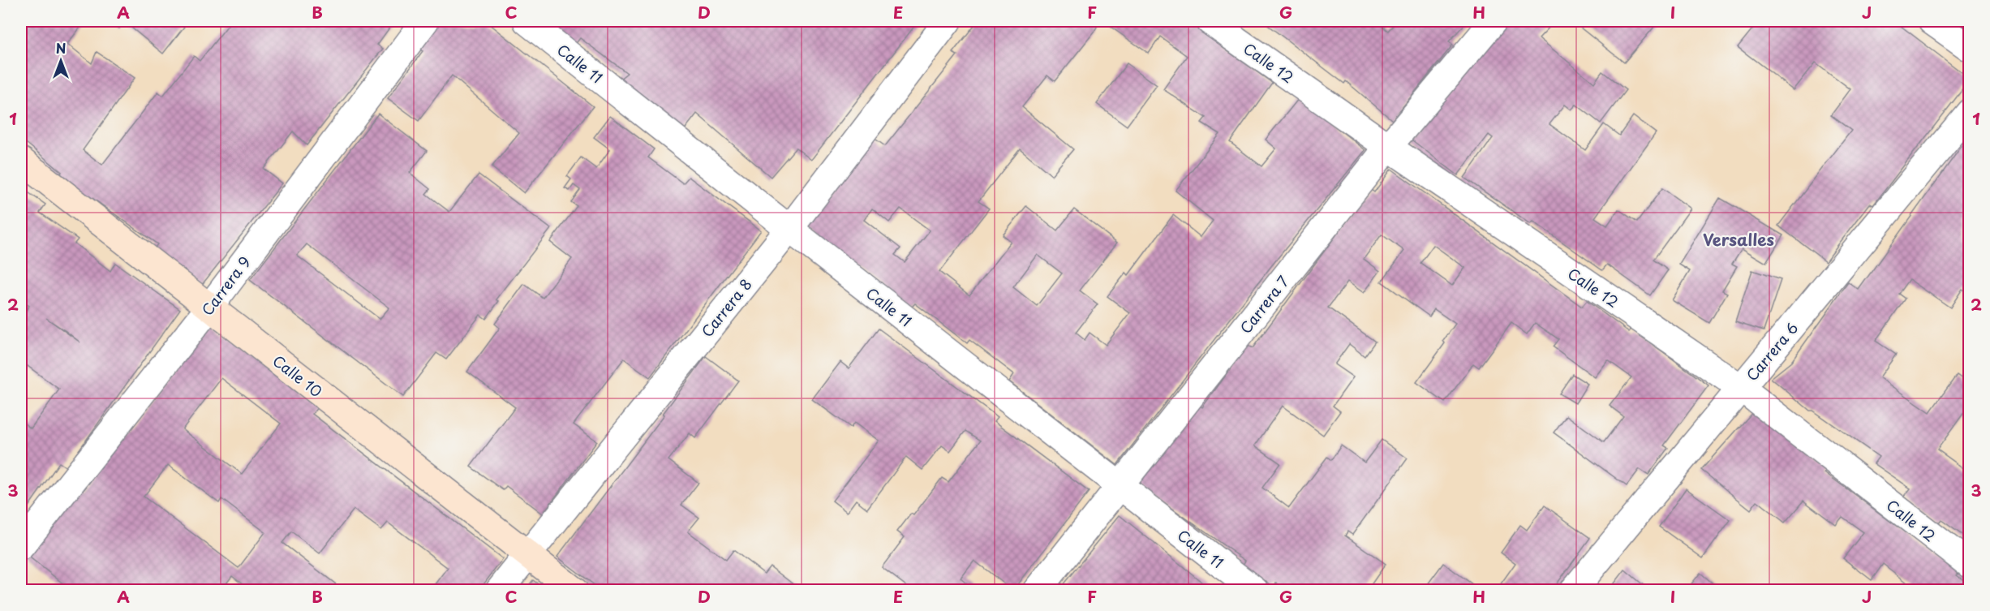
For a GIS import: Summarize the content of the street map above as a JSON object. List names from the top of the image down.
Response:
{
  "streets": {
    "main road": ["Calle 10"],
    "street": [
      "Calle 12",
      "Calle 11",
      "Carrera 9",
      "Carrera 7",
      "Carrera 8",
      "Carrera 6"
    ]
  },
  "crossings": [
    ["Calle 12", "Carrera 7"],
    ["Calle 12", "Carrera 6"],
    ["Calle 11", "Carrera 7"],
    ["Calle 11", "Carrera 8"],
    ["Carrera 9", "Calle 10"],
    ["Carrera 8", "Calle 10"]
  ],
  "districts": ["Versalles"],
  "north": "top",
  "grid": {
    "columns": [
      "A",
      "B",
      "C",
      "D",
      "E",
      "F",
      "G",
      "H",
      "I",
      "J"
    ],
    "rows": ["1", "2", "3"]
  }
}
